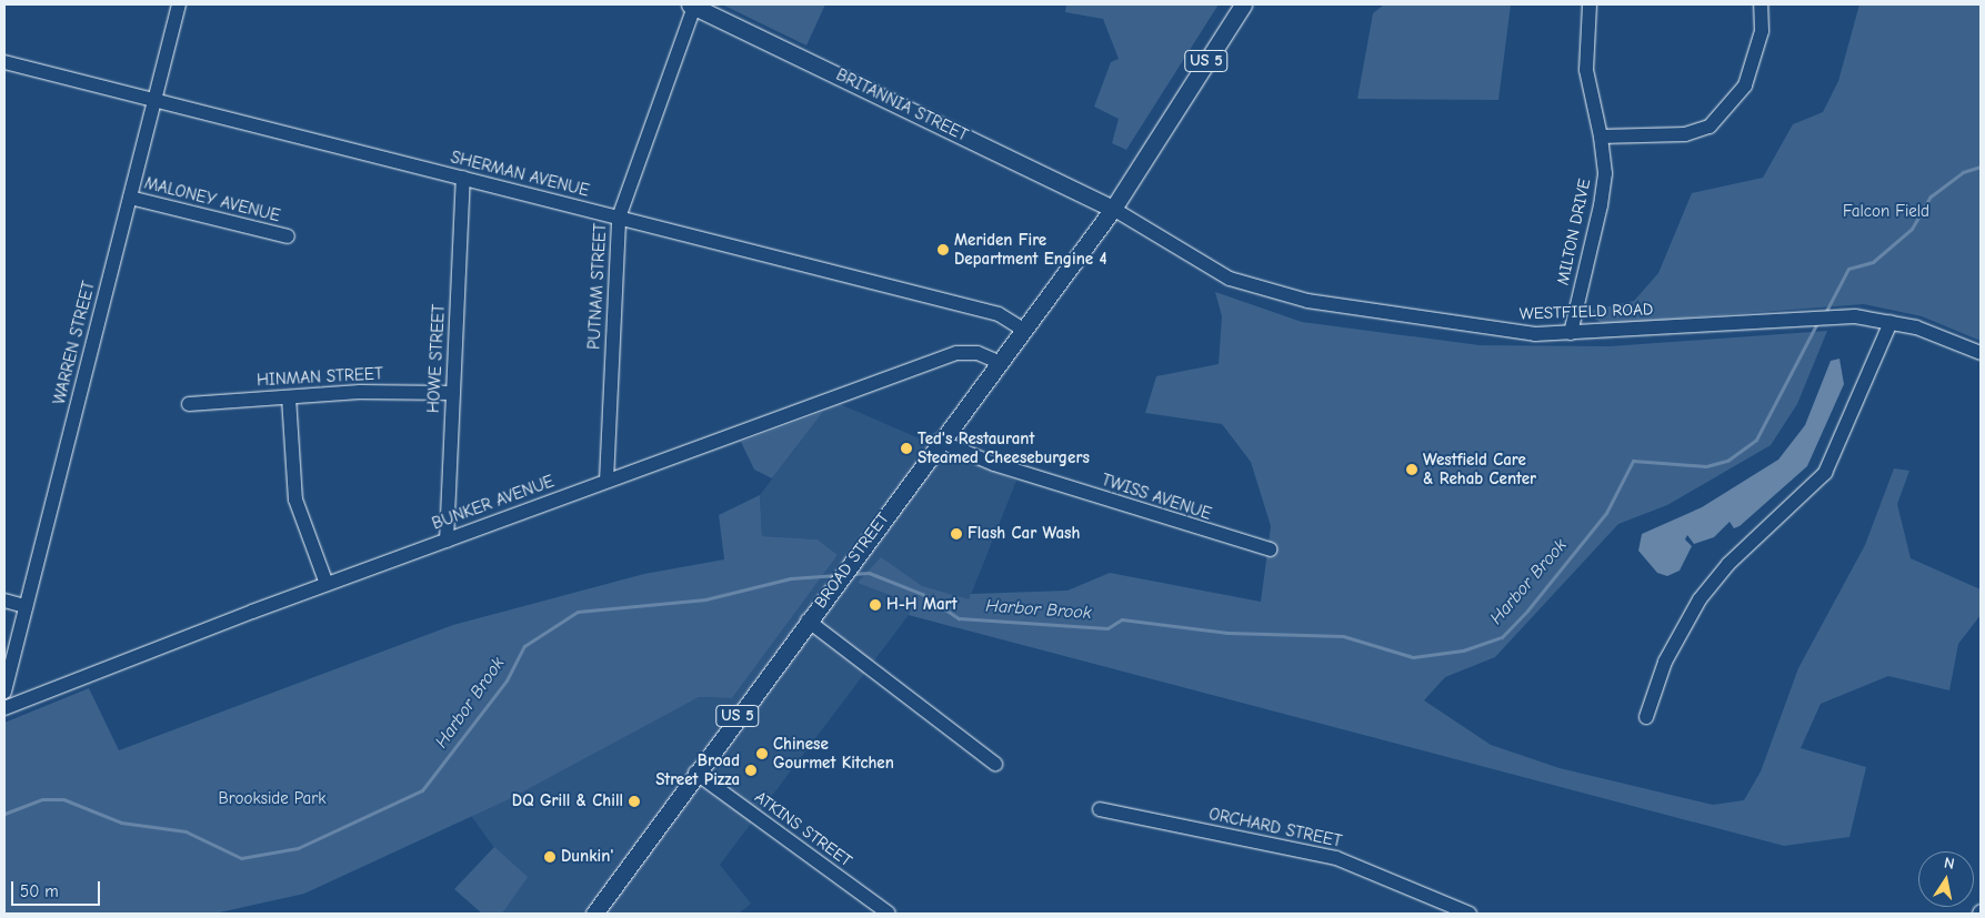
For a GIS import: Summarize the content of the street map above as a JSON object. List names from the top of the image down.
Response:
{
  "streets": {
    "main road": ["US 5", "BRITANNIA STREET", "BROAD STREET"],
    "street": [
      "SHERMAN AVENUE",
      "MALONEY AVENUE",
      "MILTON DRIVE",
      "PUTNAM STREET",
      "WESTFIELD ROAD",
      "WARREN STREET",
      "HOWE STREET",
      "HINMAN STREET",
      "TWISS AVENUE",
      "BUNKER AVENUE",
      "ORCHARD STREET",
      "ATKINS STREET"
    ]
  },
  "crossings": [
    ["US 5", "BRITANNIA STREET"],
    ["US 5", "WESTFIELD ROAD"],
    ["US 5", "BROAD STREET"],
    ["BRITANNIA STREET", "PUTNAM STREET"],
    ["BRITANNIA STREET", "WESTFIELD ROAD"],
    ["BRITANNIA STREET", "BROAD STREET"],
    ["SHERMAN AVENUE", "PUTNAM STREET"],
    ["SHERMAN AVENUE", "WARREN STREET"],
    ["SHERMAN AVENUE", "HOWE STREET"],
    ["SHERMAN AVENUE", "BROAD STREET"],
    ["MALONEY AVENUE", "WARREN STREET"],
    ["MILTON DRIVE", "WESTFIELD ROAD"],
    ["PUTNAM STREET", "BUNKER AVENUE"],
    ["WESTFIELD ROAD", "BROAD STREET"],
    ["HOWE STREET", "HINMAN STREET"],
    ["HOWE STREET", "BUNKER AVENUE"],
    ["TWISS AVENUE", "BROAD STREET"],
    ["BUNKER AVENUE", "BROAD STREET"],
    ["BROAD STREET", "ATKINS STREET"]
  ],
  "water": ["Harbor Brook"],
  "parks": ["Falcon Field", "Brookside Park"],
  "places": [
    "Meriden Fire Department Engine 4",
    "Ted's Restaurant Steamed Cheeseburgers",
    "Westfield Care & Rehab Center",
    "Flash Car Wash",
    "H-H Mart",
    "Chinese Gourmet Kitchen",
    "Broad Street Pizza",
    "DQ Grill & Chill",
    "Dunkin'"
  ],
  "scale_bar": "50 m",
  "north": "top"
}
